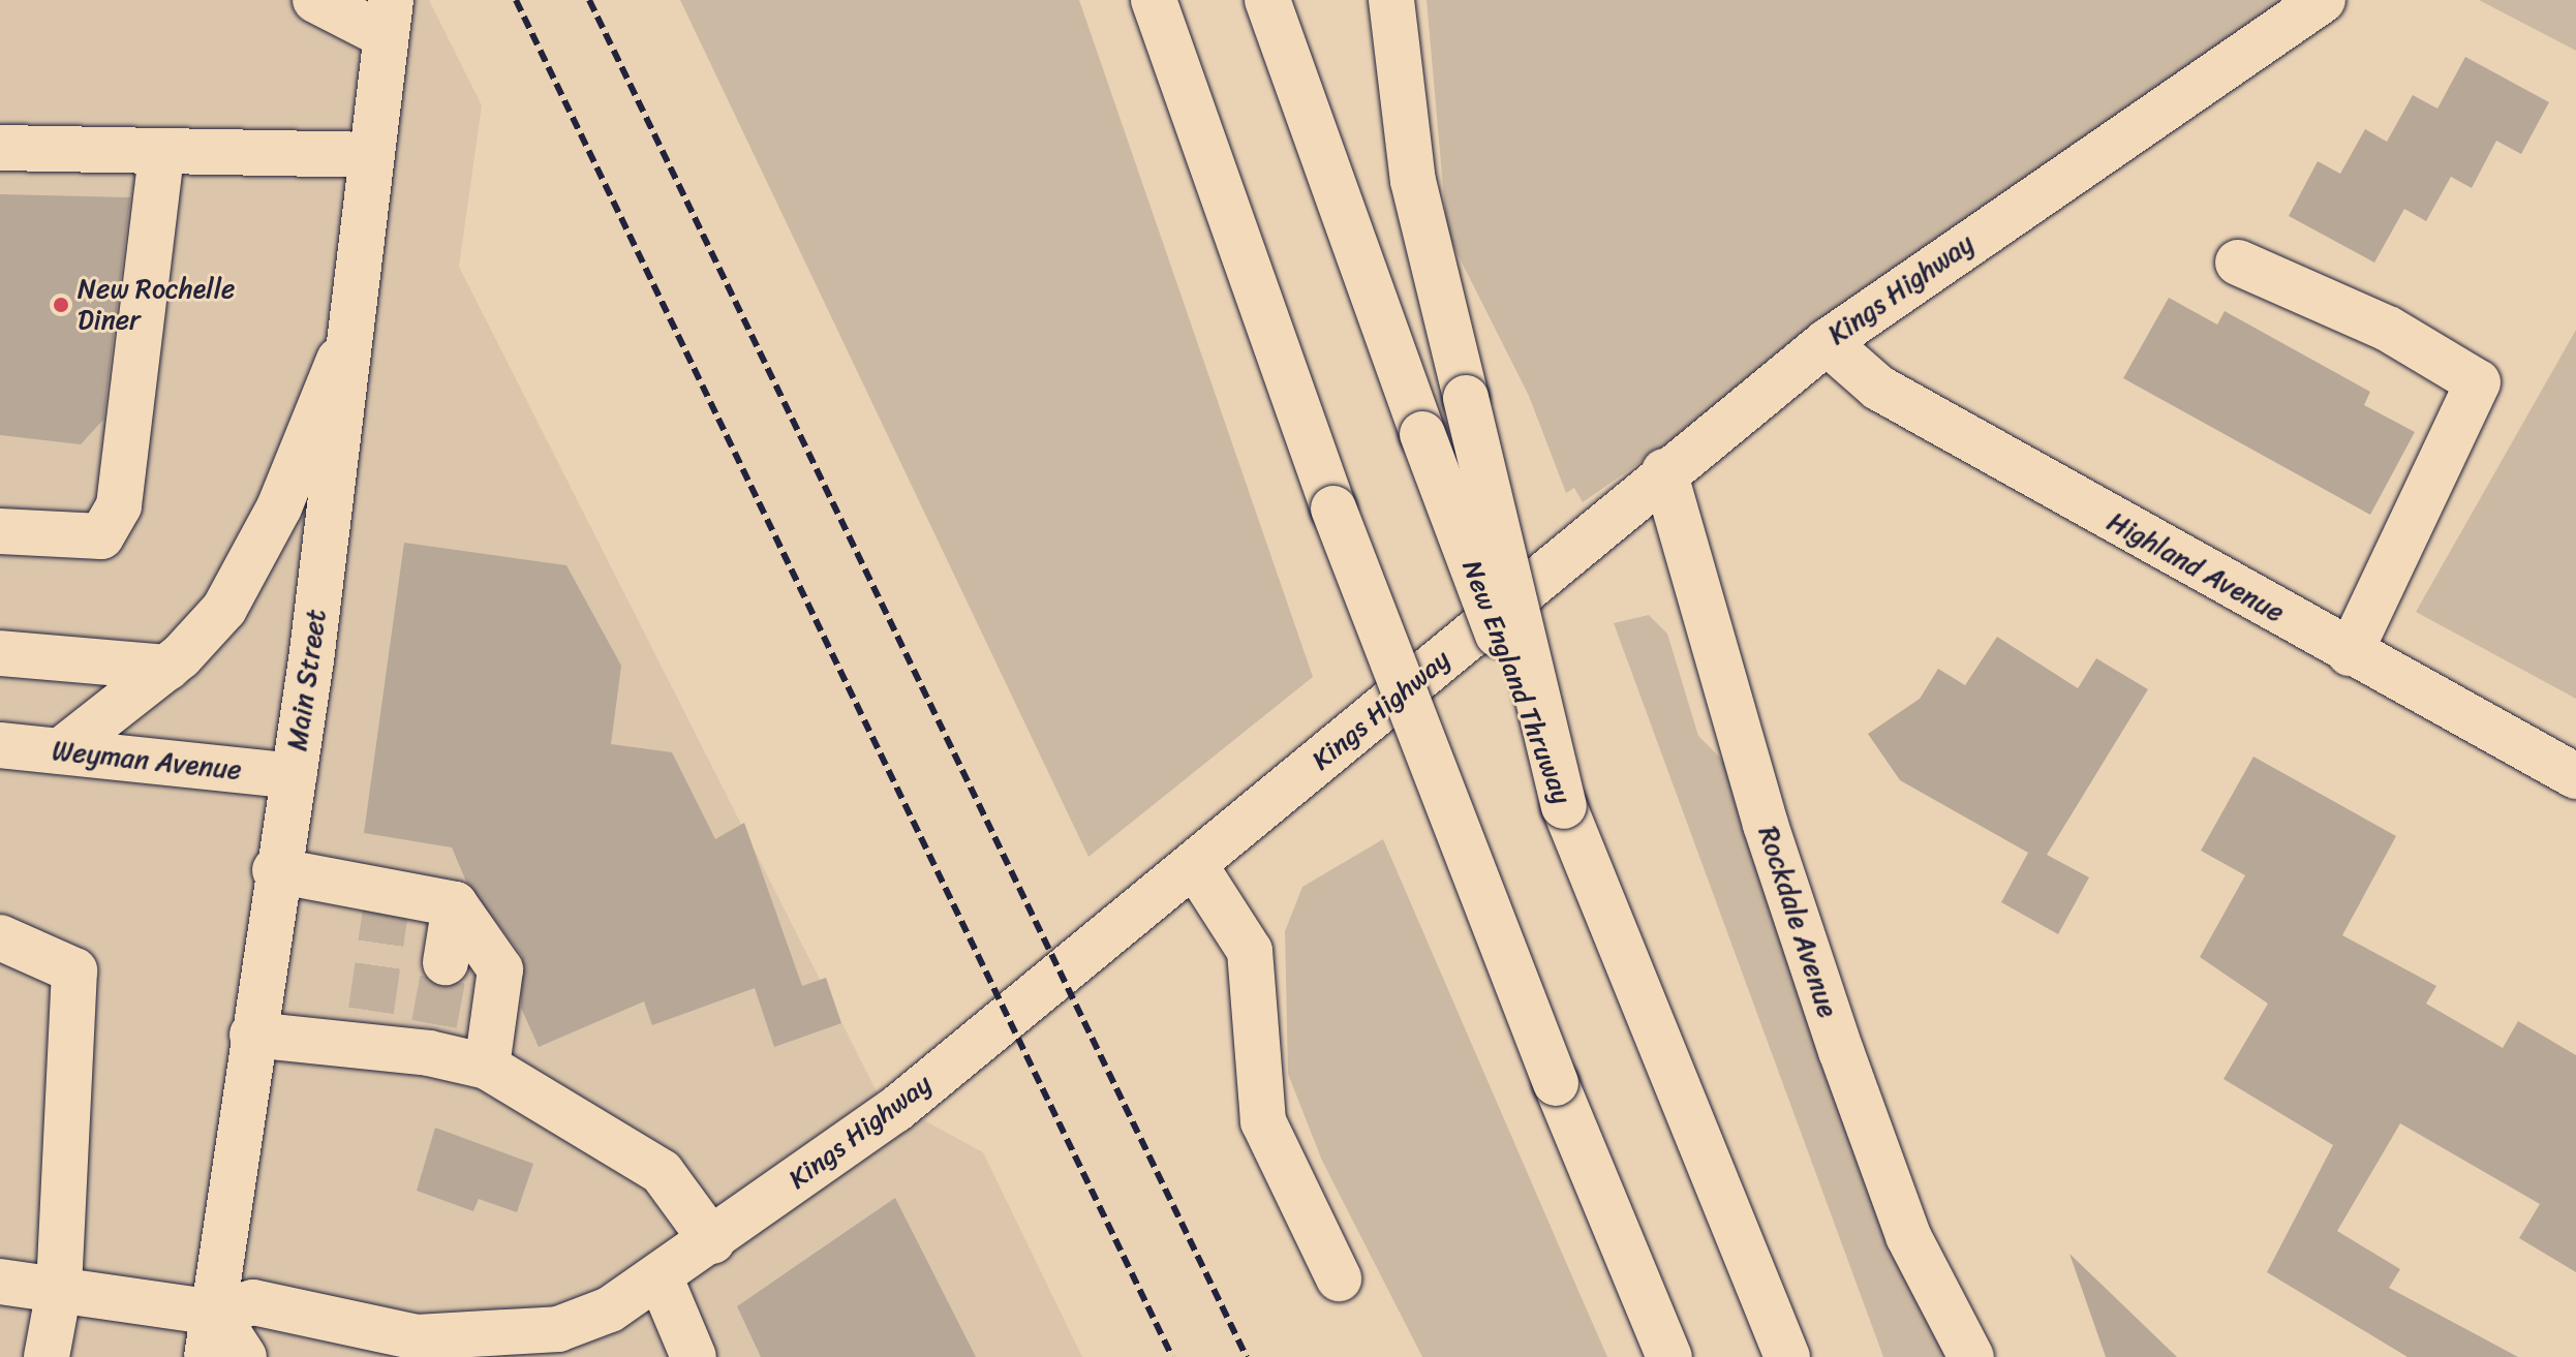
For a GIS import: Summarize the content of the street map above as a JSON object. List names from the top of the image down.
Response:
{
  "streets": {
    "main road": [
      "Kings Highway",
      "Highland Avenue",
      "Main Street",
      "New England Thruway",
      "Weyman Avenue",
      "Rockdale Avenue"
    ]
  },
  "crossings": [
    ["Kings Highway", "Highland Avenue"],
    ["Kings Highway", "Main Street"],
    ["Kings Highway", "Rockdale Avenue"],
    ["Main Street", "Weyman Avenue"]
  ],
  "places": ["New Rochelle Diner"]
}
